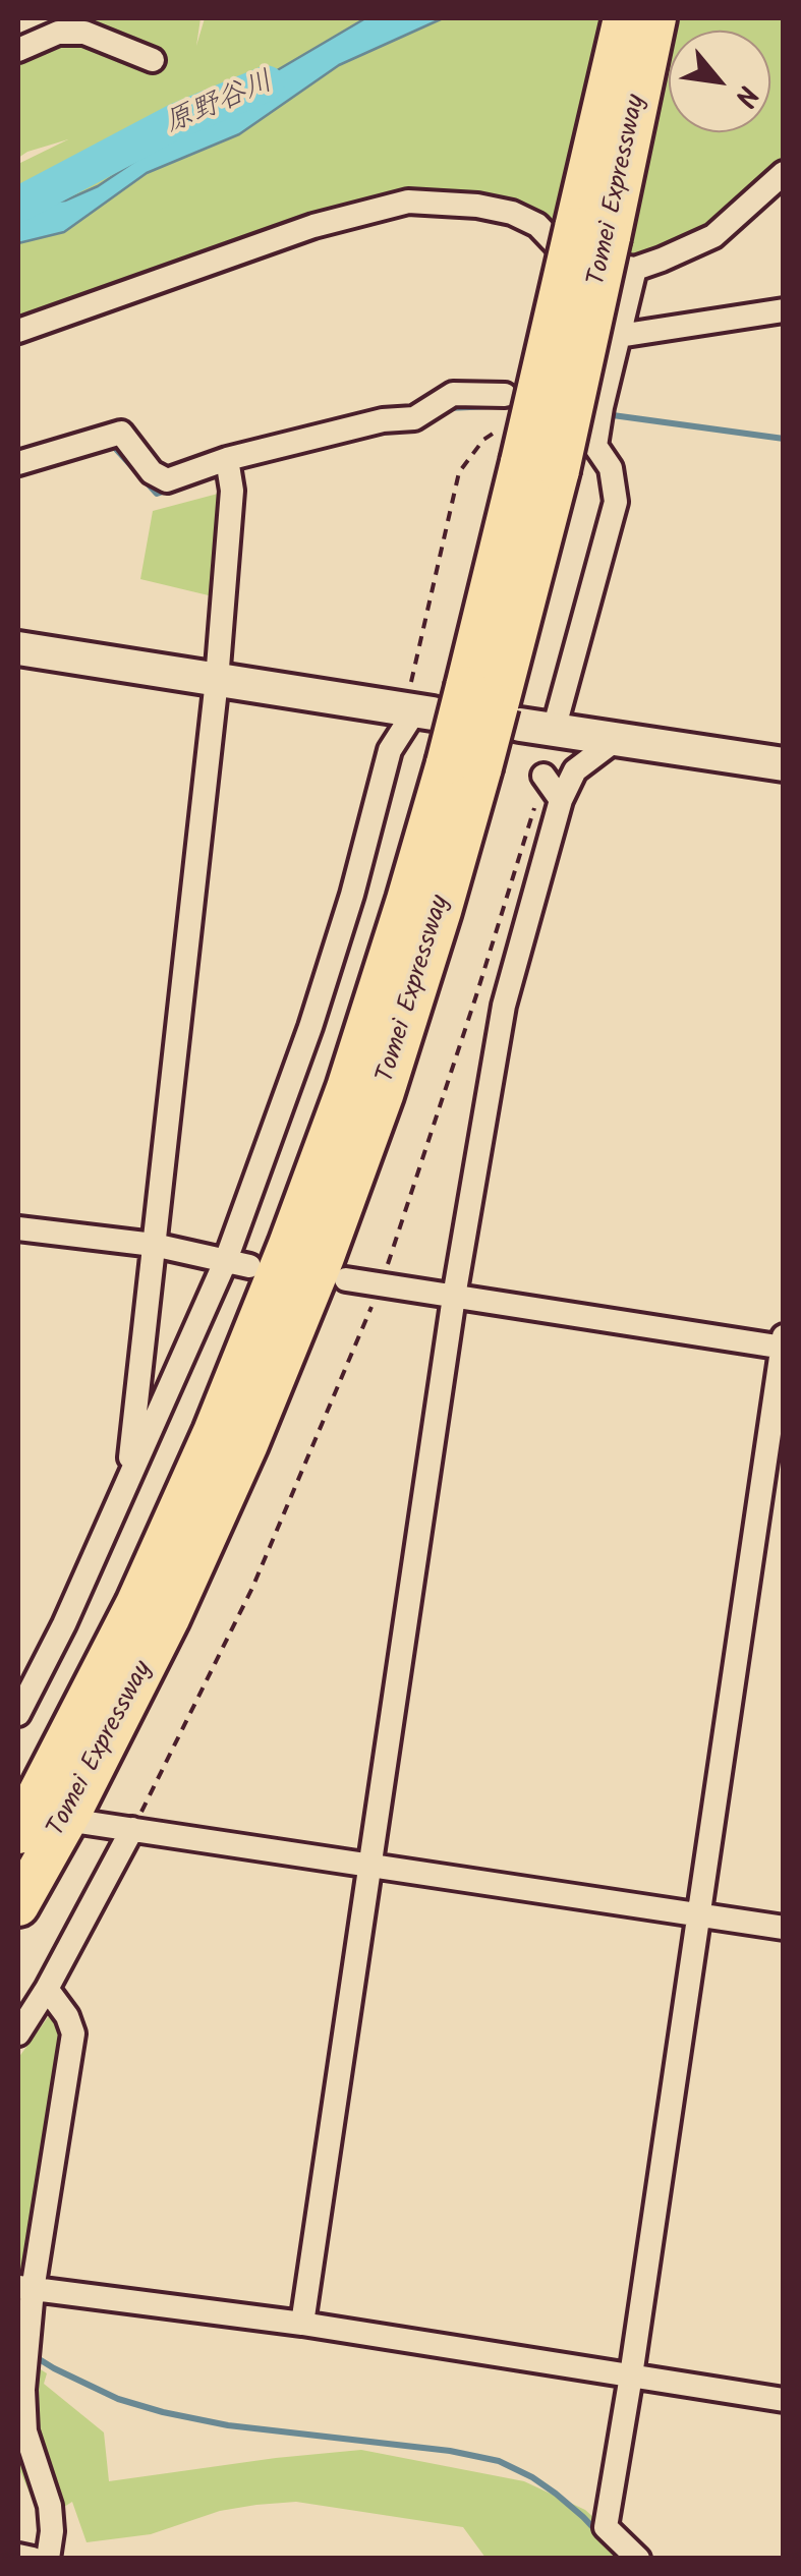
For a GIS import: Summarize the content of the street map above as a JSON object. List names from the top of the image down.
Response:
{
  "streets": {
    "highway": ["Tomei Expressway"]
  },
  "water": ["原野谷川"],
  "north": "bottom right"
}
